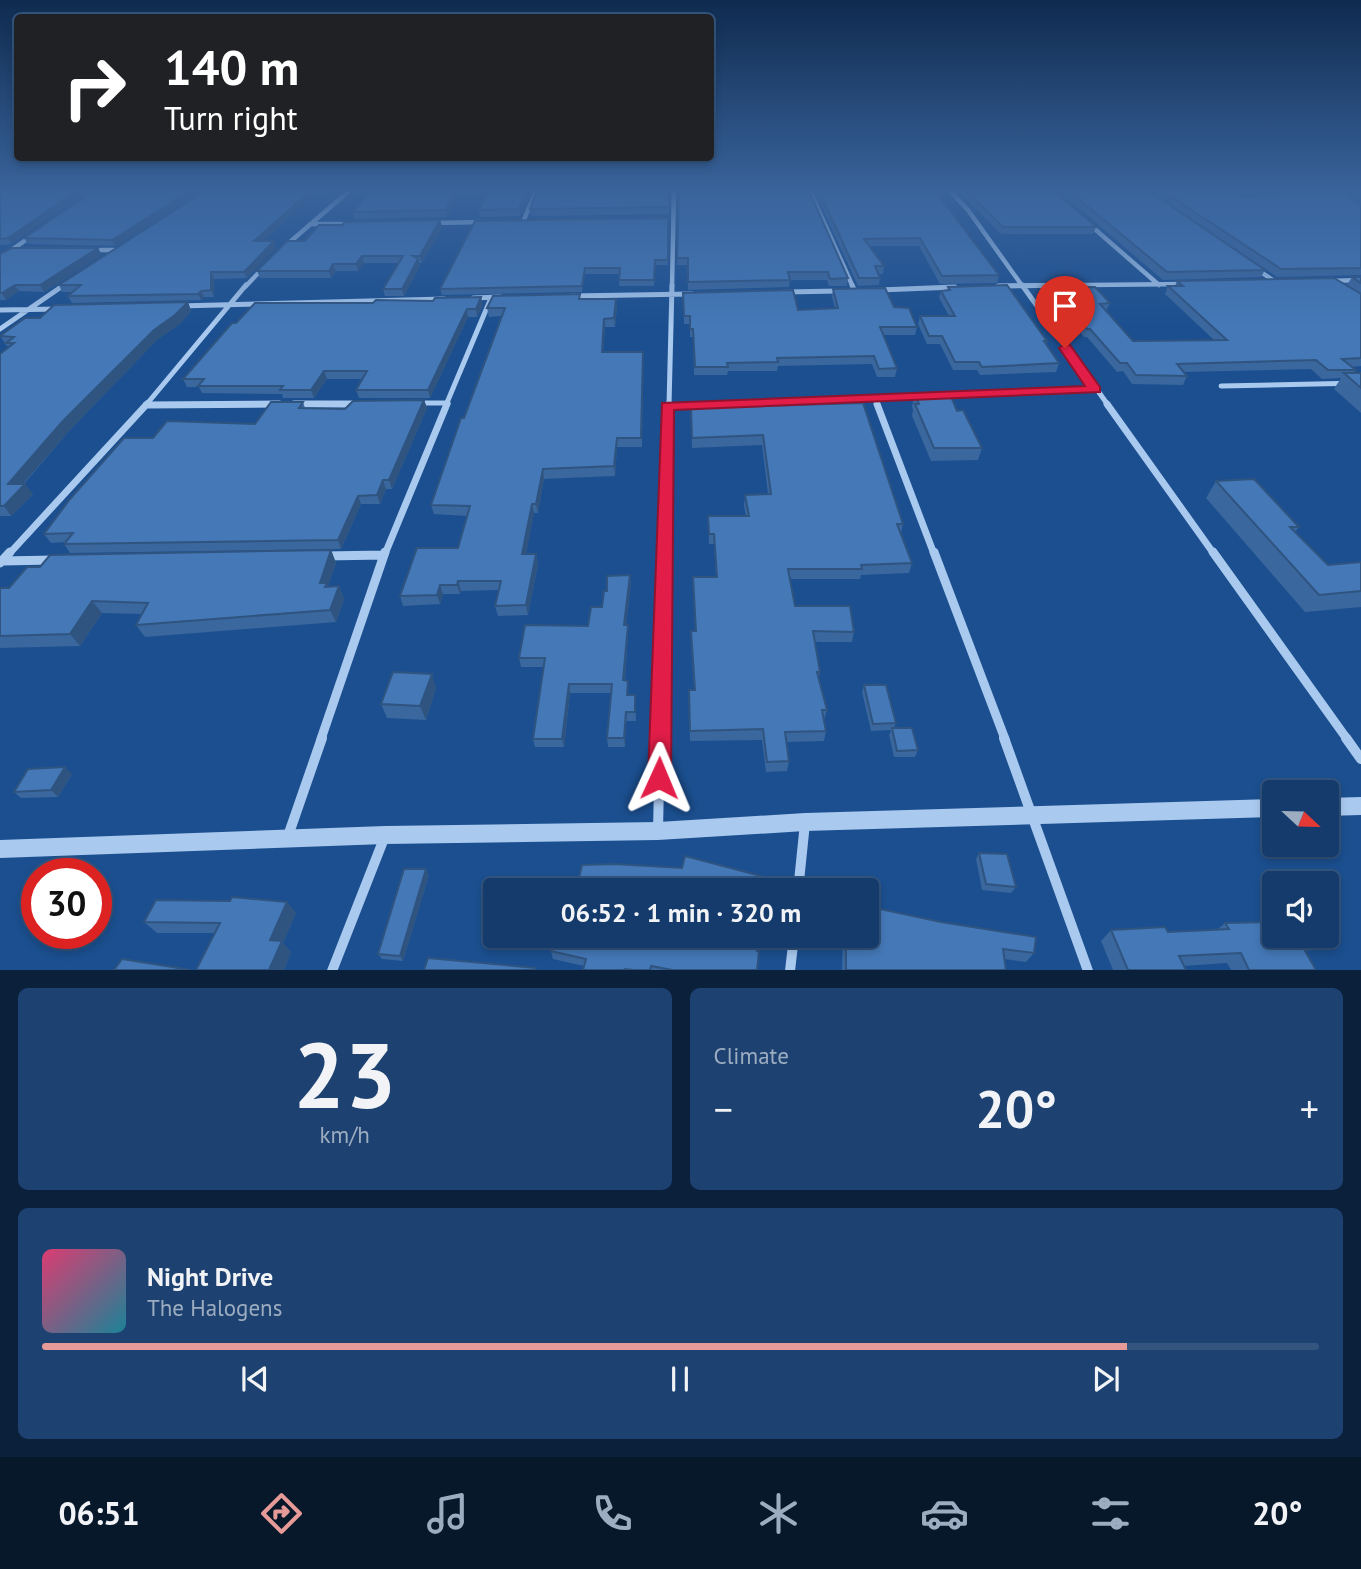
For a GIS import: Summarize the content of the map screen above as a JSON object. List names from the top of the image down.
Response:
{
  "north": "right",
  "page": {
    "turn": ["140 m", "Turn right"],
    "limit": "30",
    "trip": "06:52 · 1 min · 320 m",
    "tile": [
      ["23", "km/h"],
      "Climate"
    ],
    "heat": ["−", "20°", "+"],
    "song": ["Night Drive", "The Halogens"],
    "tabs": ["06:51", "20°"]
  }
}
